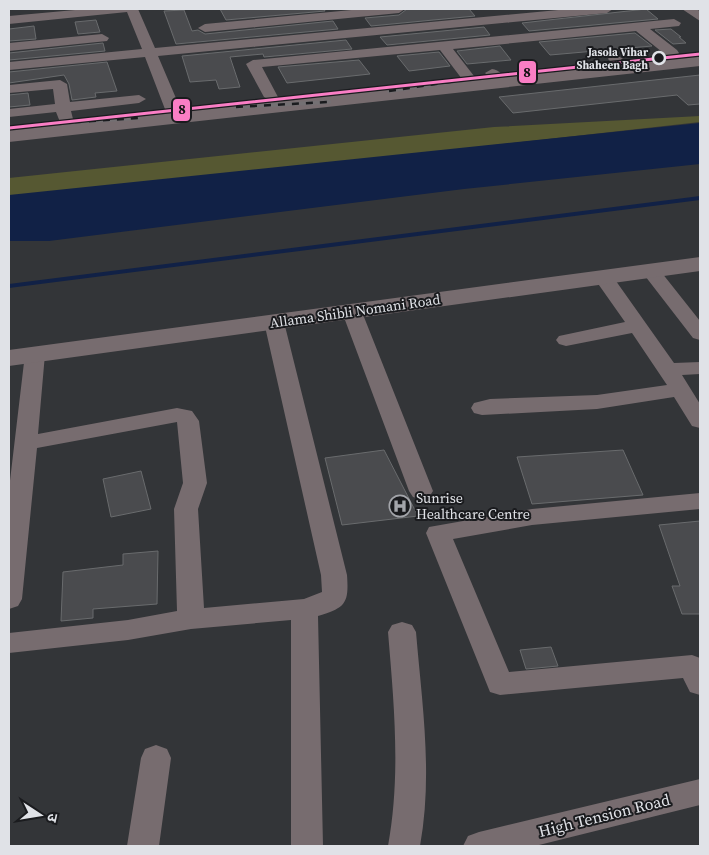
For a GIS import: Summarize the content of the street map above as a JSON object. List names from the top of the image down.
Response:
{
  "streets": {
    "street": ["Allama Shibli Nomani Road", "High Tension Road"]
  },
  "places": {
    "other": ["Jasola Vihar Shaheen Bagh"],
    "hospital": ["Sunrise Healthcare Centre"]
  },
  "lines": ["transit line 8"],
  "north": "right"
}
